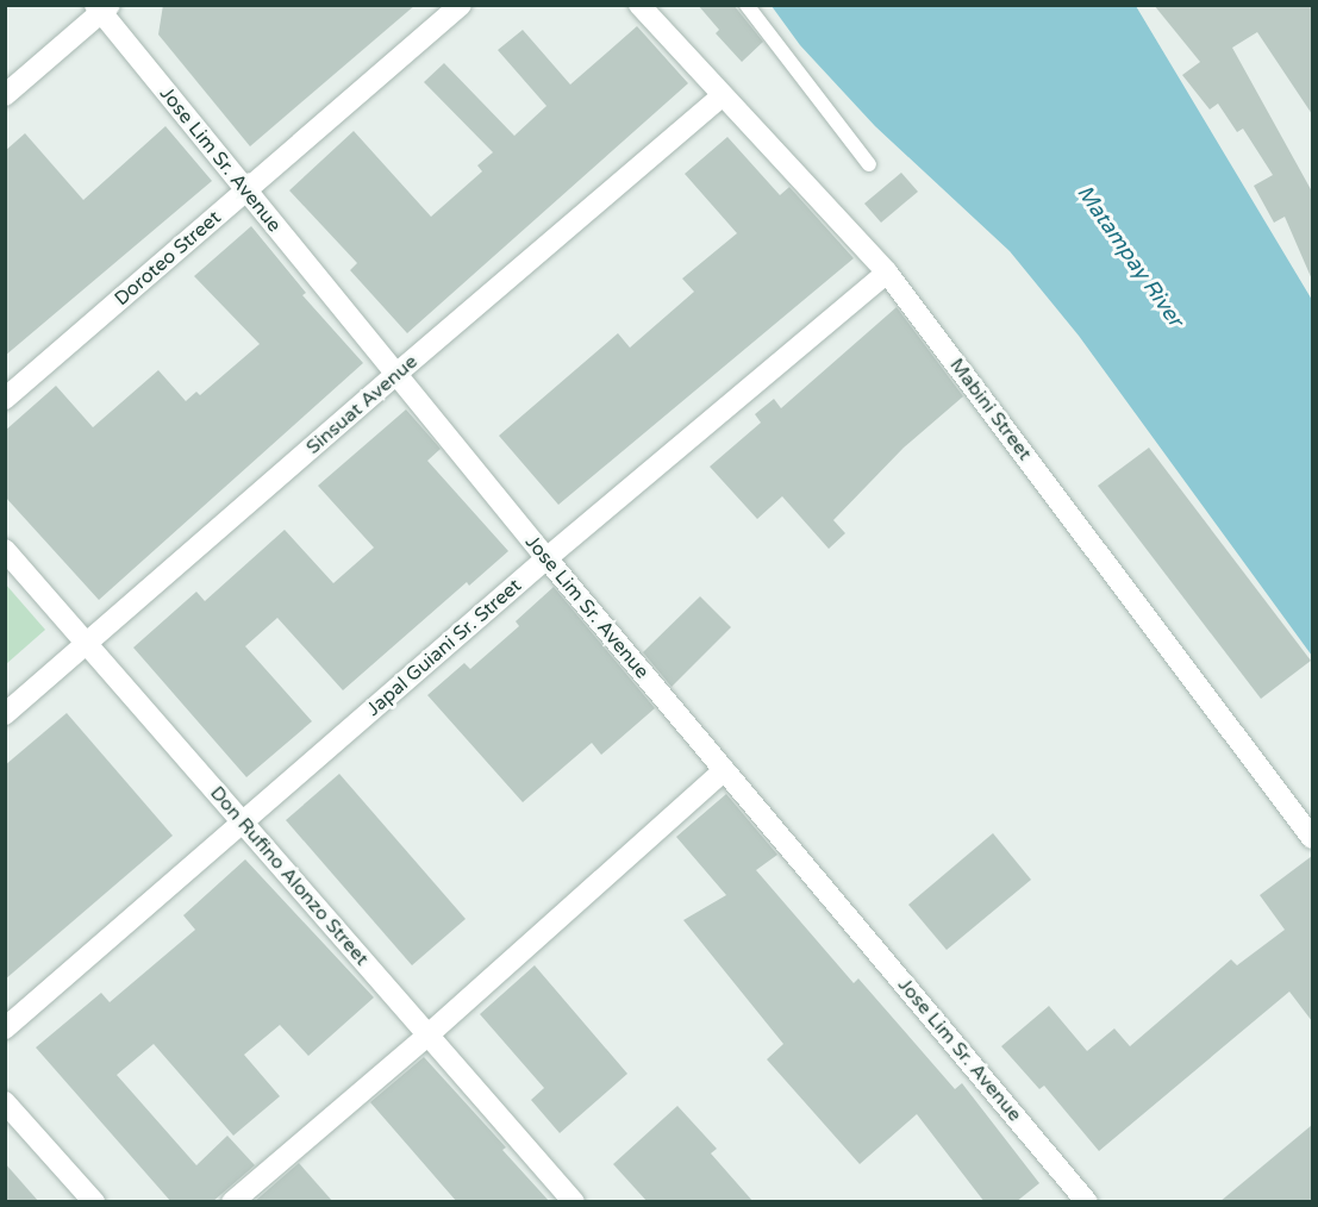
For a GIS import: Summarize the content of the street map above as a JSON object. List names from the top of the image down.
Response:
{
  "streets": {
    "street": [
      "Jose Lim Sr. Avenue",
      "Doroteo Street",
      "Sinsuat Avenue",
      "Mabini Street",
      "Japal Guiani Sr. Street",
      "Don Rufino Alonzo Street"
    ]
  },
  "crossings": [
    ["Jose Lim Sr. Avenue", "Doroteo Street"],
    ["Jose Lim Sr. Avenue", "Sinsuat Avenue"],
    ["Jose Lim Sr. Avenue", "Japal Guiani Sr. Street"],
    ["Sinsuat Avenue", "Mabini Street"],
    ["Sinsuat Avenue", "Don Rufino Alonzo Street"],
    ["Mabini Street", "Japal Guiani Sr. Street"],
    ["Japal Guiani Sr. Street", "Don Rufino Alonzo Street"]
  ],
  "water": ["Matampay River"]
}
